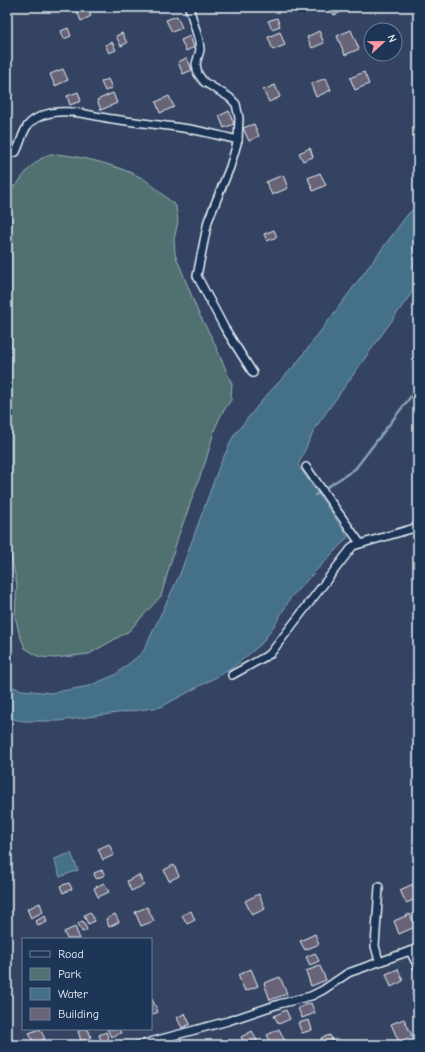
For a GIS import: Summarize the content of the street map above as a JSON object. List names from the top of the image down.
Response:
{
  "legend": [
    "Road",
    "Park",
    "Water",
    "Building"
  ],
  "north": "right"
}
